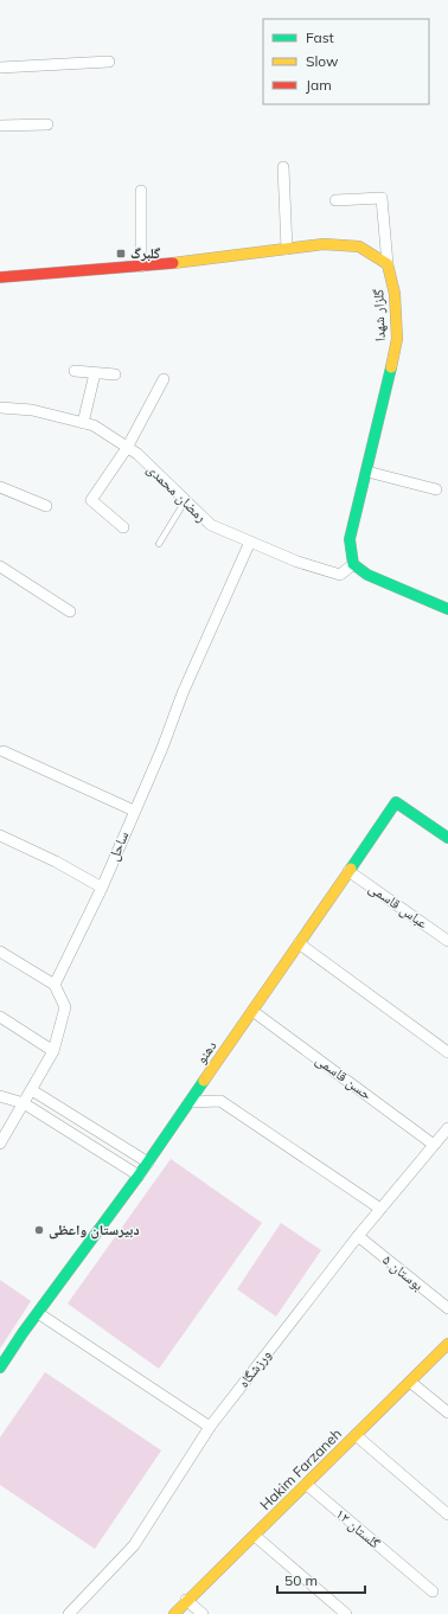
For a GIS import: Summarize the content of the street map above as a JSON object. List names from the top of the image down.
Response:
{
  "streets": {
    "street": [
      "گلزار شهدا",
      "رمضان محمدی",
      "ساحل",
      "عباس قاسمی",
      "دهنو",
      "حسن قاسمی",
      "بوستان ۵",
      "ورزشگاه",
      "Hakim Farzaneh",
      "گلستان ۱۲"
    ]
  },
  "crossings": [
    ["گلزار شهدا", "رمضان محمدی"],
    ["رمضان محمدی", "ساحل"],
    ["عباس قاسمی", "دهنو"],
    ["دهنو", "حسن قاسمی"],
    ["حسن قاسمی", "ورزشگاه"],
    ["بوستان ۵", "ورزشگاه"],
    ["Hakim Farzaneh", "گلستان ۱۲"]
  ],
  "places": {
    "transit": ["گلبرگ"],
    "other": ["دبیرستان واعظی"]
  },
  "legend": ["Fast", "Slow", "Jam"],
  "scale_bar": "50 m"
}
